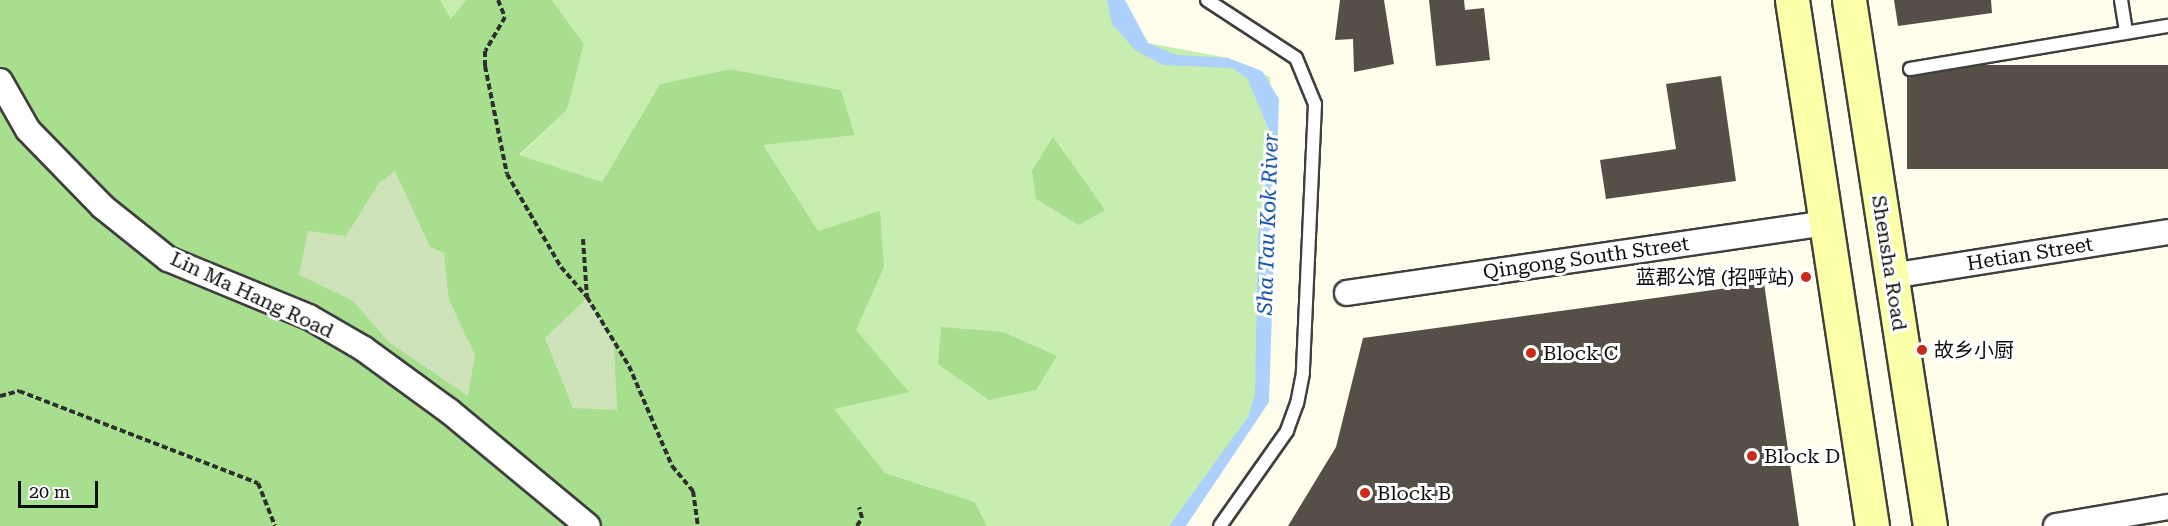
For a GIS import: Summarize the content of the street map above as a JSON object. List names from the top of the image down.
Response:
{
  "streets": {
    "main road": ["Shensha Road"],
    "street": ["Hetian Street", "Qingong South Street", "Lin Ma Hang Road"]
  },
  "crossings": [
    ["Hetian Street", "Shensha Road"]
  ],
  "water": ["Sha Tau Kok River"],
  "places": [
    "蓝郡公馆 (招呼站)",
    "故乡小厨",
    "Block C",
    "Block D",
    "Block B"
  ],
  "scale_bar": "20 m"
}
